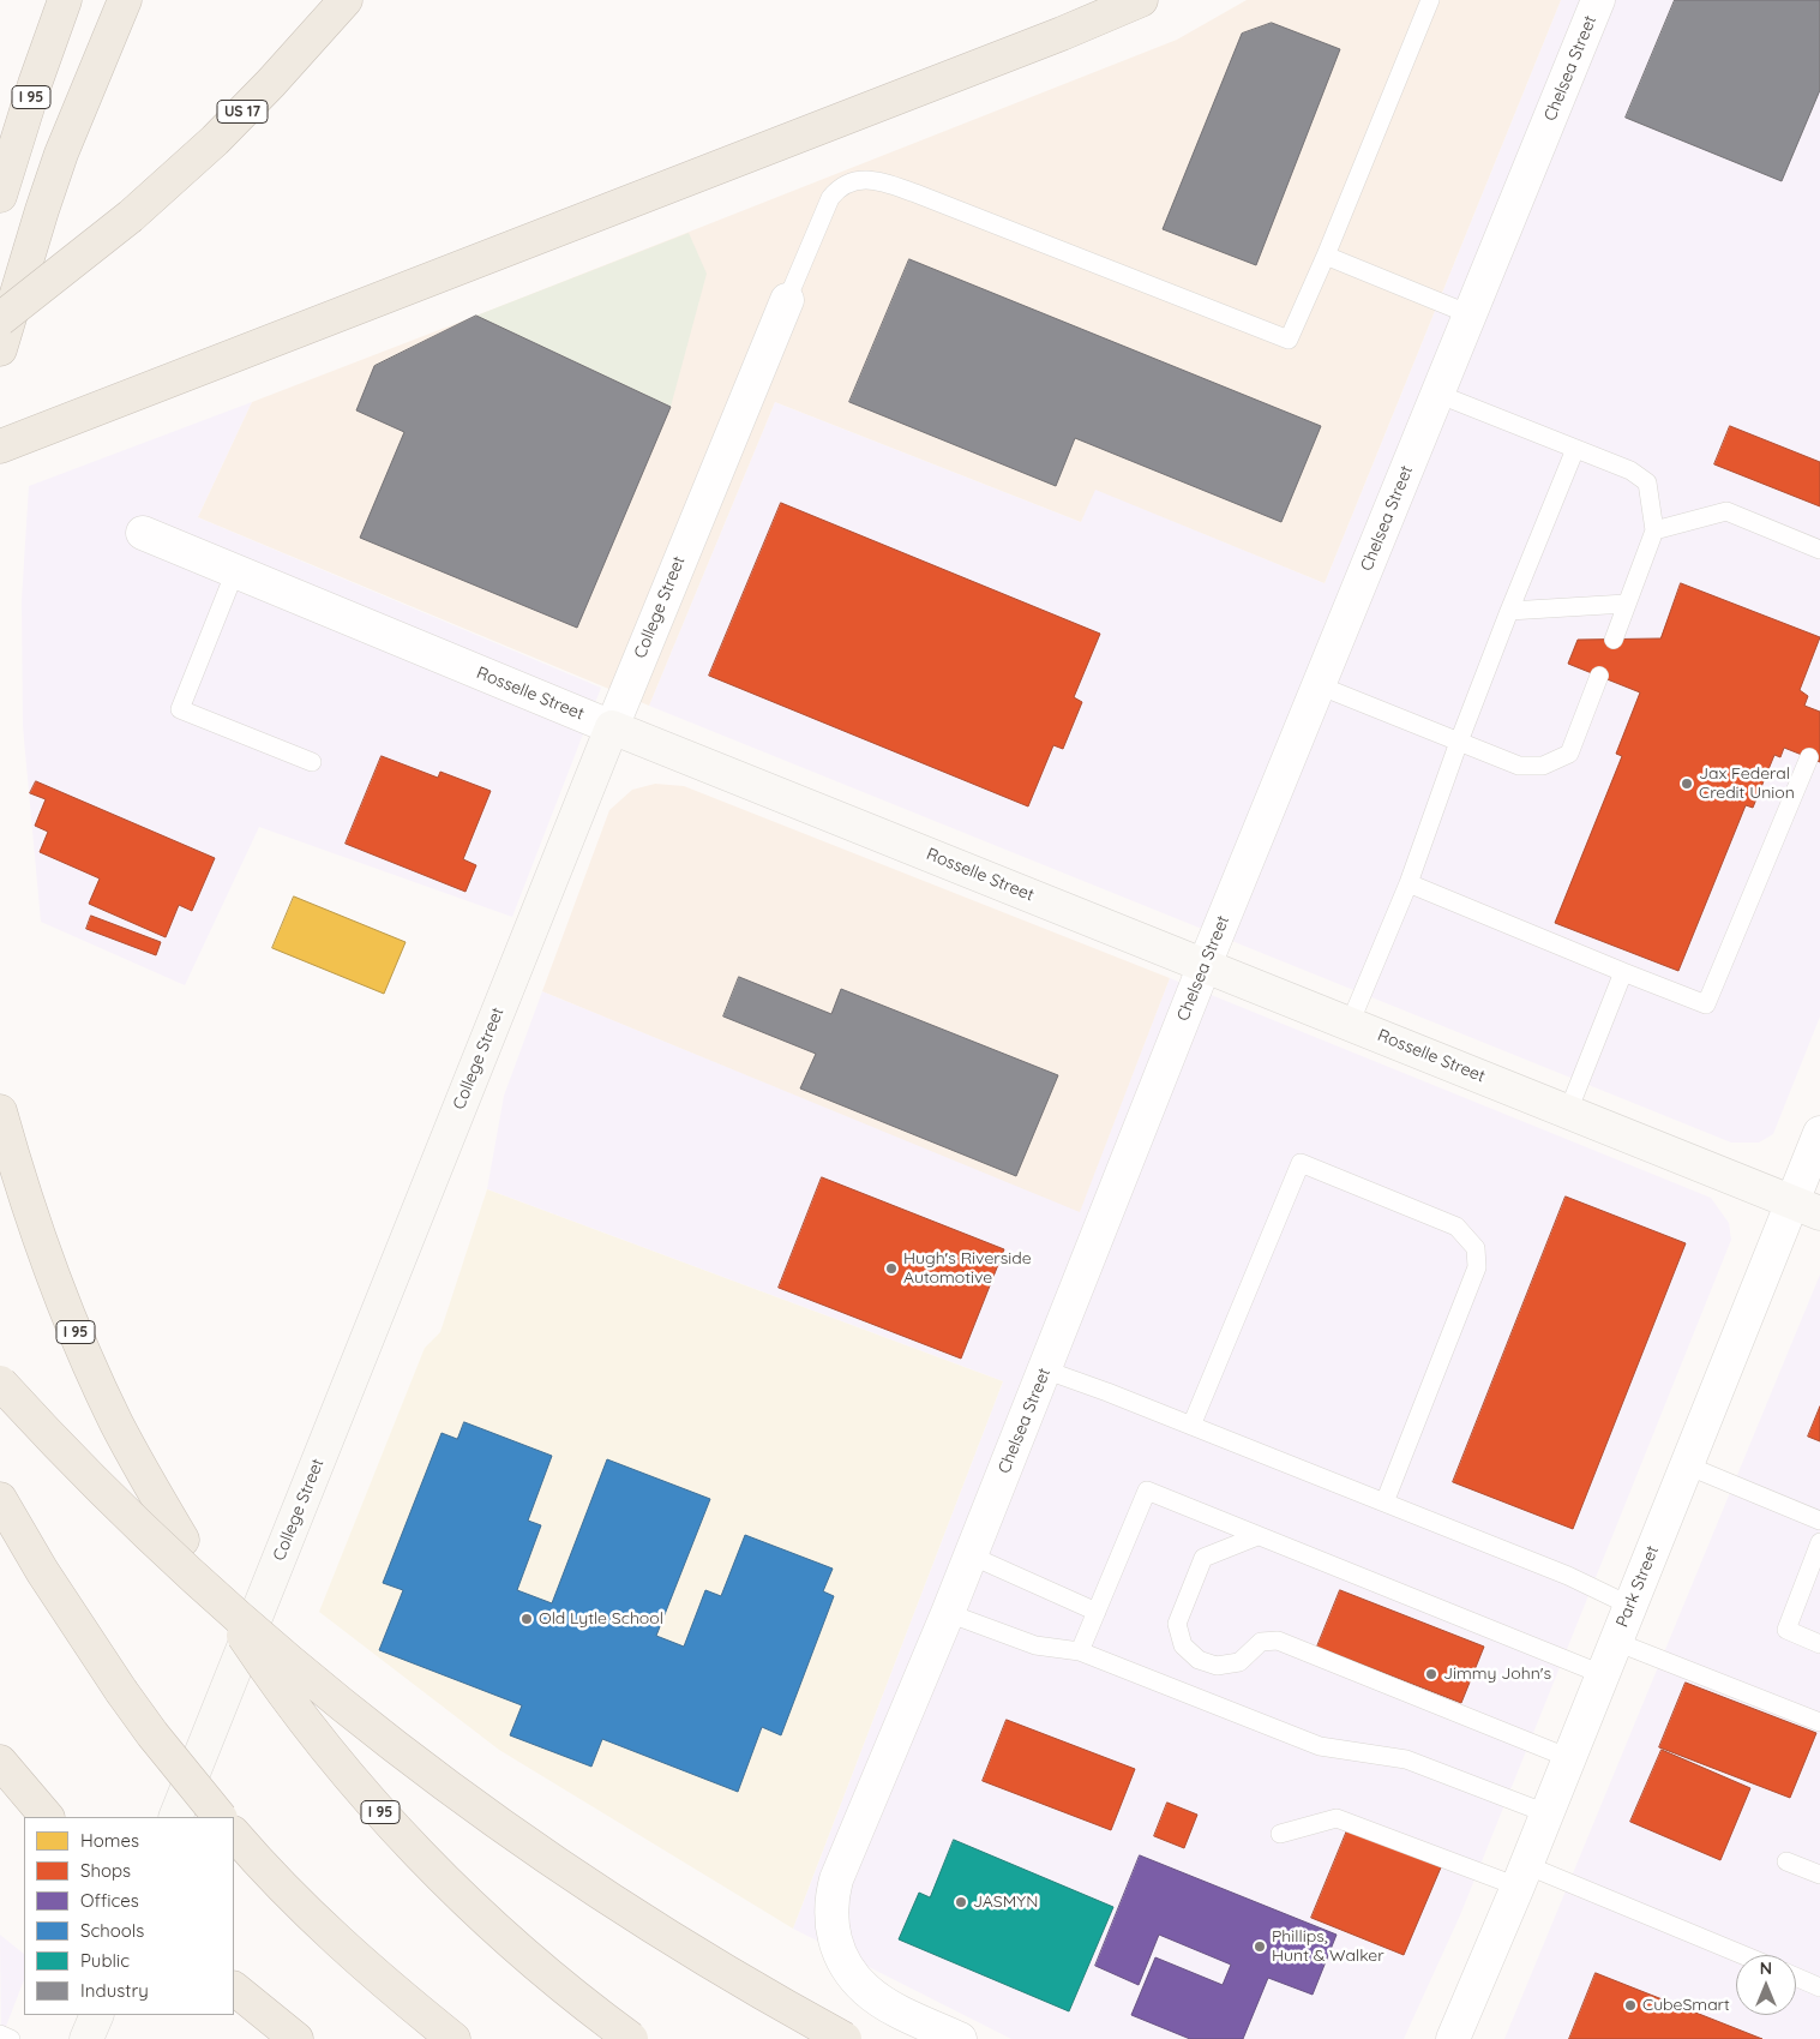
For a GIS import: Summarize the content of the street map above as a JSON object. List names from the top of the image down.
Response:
{
  "streets": {
    "highway": ["I 95", "US 17"],
    "main road": ["College Street", "Rosselle Street"],
    "street": ["Chelsea Street", "Park Street"]
  },
  "crossings": [
    ["Chelsea Street", "Rosselle Street"],
    ["College Street", "Rosselle Street"],
    ["Rosselle Street", "Park Street"]
  ],
  "places": [
    "Jax Federal Credit Union",
    "Hugh's Riverside Automotive",
    "Old Lytle School",
    "Jimmy John's",
    "JASMYN",
    "Phillips, Hunt & Walker",
    "CubeSmart"
  ],
  "legend": [
    "Homes",
    "Shops",
    "Offices",
    "Schools",
    "Public",
    "Industry"
  ],
  "north": "top"
}
